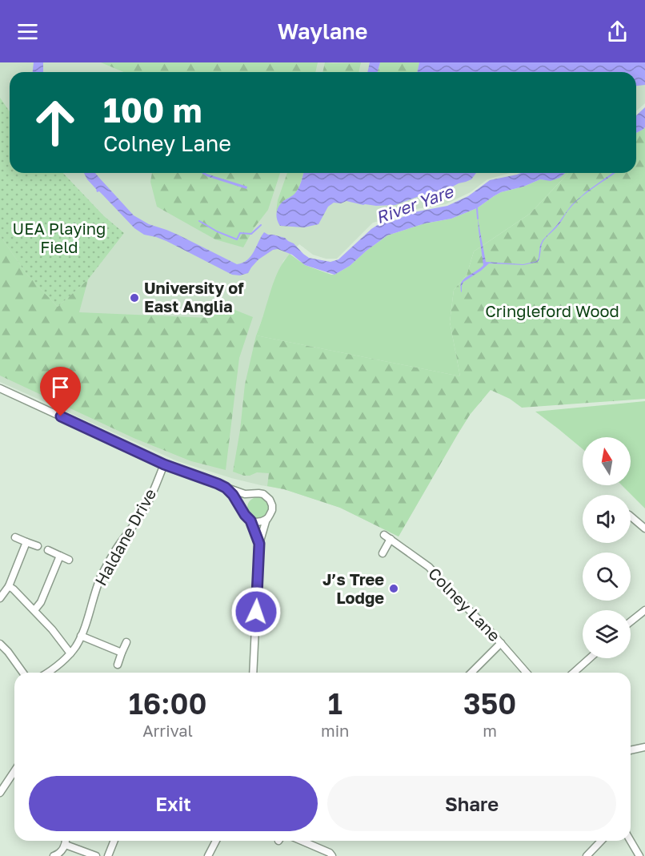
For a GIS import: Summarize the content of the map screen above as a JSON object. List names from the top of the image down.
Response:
{
  "streets": {
    "street": ["Haldane Drive", "Colney Lane"]
  },
  "water": ["River Yare"],
  "parks": ["UEA Playing Field", "Cringleford Wood"],
  "places": ["University of East Anglia", "J’s Tree Lodge"],
  "north": "top",
  "page": {
    "header": "Waylane",
    "turn": ["100 m", "Colney Lane"],
    "eta": [
      "16:00",
      "Arrival",
      "1",
      "min",
      "350",
      "m"
    ],
    "buttons": ["Exit", "Share"]
  }
}
